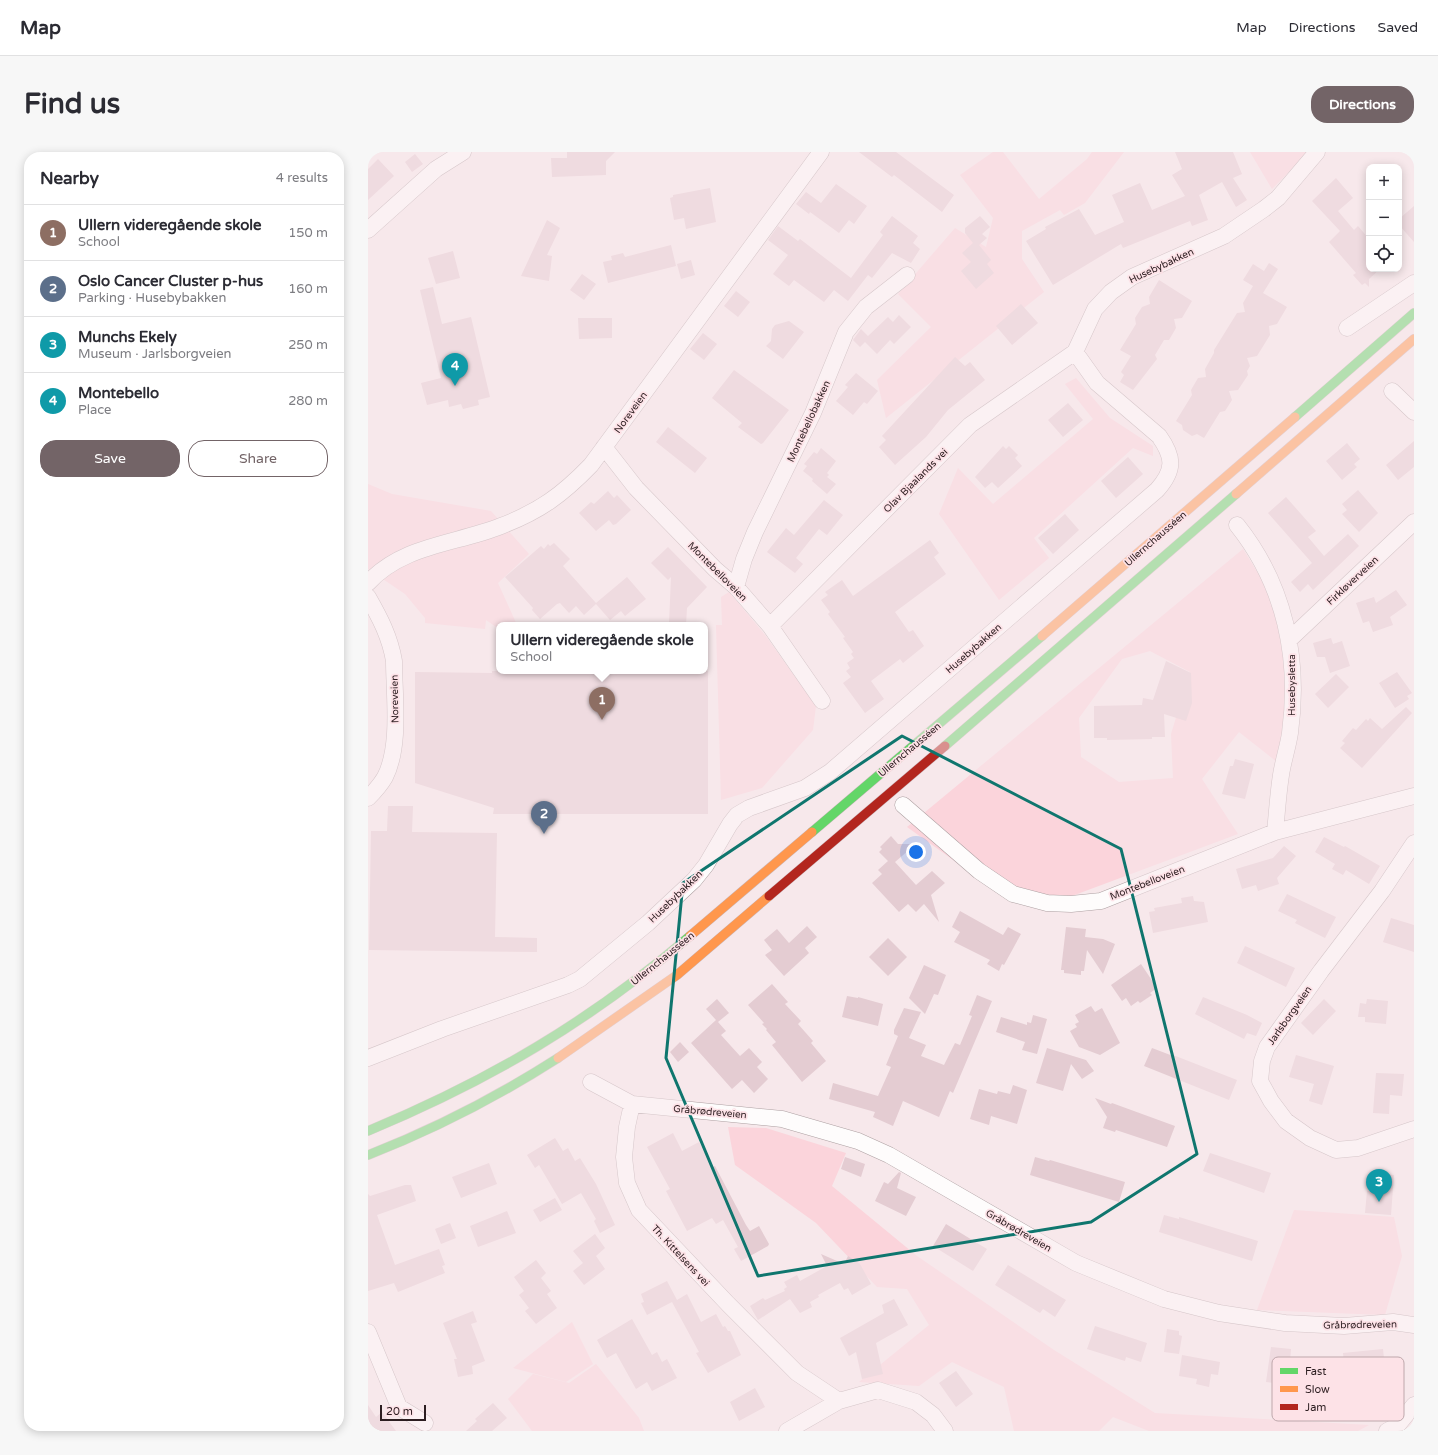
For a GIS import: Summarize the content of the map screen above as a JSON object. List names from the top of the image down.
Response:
{
  "streets": {
    "highway": ["Ullernchausséen"],
    "street": [
      "Husebybakken",
      "Noreveien",
      "Montebellobakken",
      "Olav Bjaalands vei",
      "Montebelloveien",
      "Firkløverveien",
      "Husebysletta",
      "Jarlsborgveien",
      "Gråbrødreveien",
      "Th. Kittelsens vei"
    ]
  },
  "crossings": [
    ["Husebybakken", "Olav Bjaalands vei"],
    ["Noreveien", "Montebelloveien"],
    ["Montebellobakken", "Montebelloveien"],
    ["Olav Bjaalands vei", "Montebelloveien"],
    ["Montebelloveien", "Husebysletta"],
    ["Firkløverveien", "Husebysletta"],
    ["Gråbrødreveien", "Th. Kittelsens vei"]
  ],
  "legend": ["Fast", "Slow", "Jam"],
  "scale_bar": "20 m",
  "page": {
    "header": "Map",
    "nav": ["Map", "Directions", "Saved"],
    "buttons": [
      "Directions",
      ["Save", "Share"]
    ],
    "title": "Find us",
    "heading": ["Nearby", "4 results"],
    "map_buttons": ["+", "−"],
    "list": [
      {
        "mark": "1",
        "name": "Ullern videregående skole",
        "note": "School",
        "value": "150 m"
      },
      {
        "mark": "2",
        "name": "Oslo Cancer Cluster p-hus",
        "note": "Parking · Husebybakken",
        "value": "160 m"
      },
      {
        "mark": "3",
        "name": "Munchs Ekely",
        "note": "Museum · Jarlsborgveien",
        "value": "250 m"
      },
      {
        "mark": "4",
        "name": "Montebello",
        "note": "Place",
        "value": "280 m"
      }
    ],
    "pins": [
      "4",
      "1",
      "2",
      "3"
    ],
    "popup": ["Ullern videregående skole", "School"],
    "scale": "20 m"
  }
}
